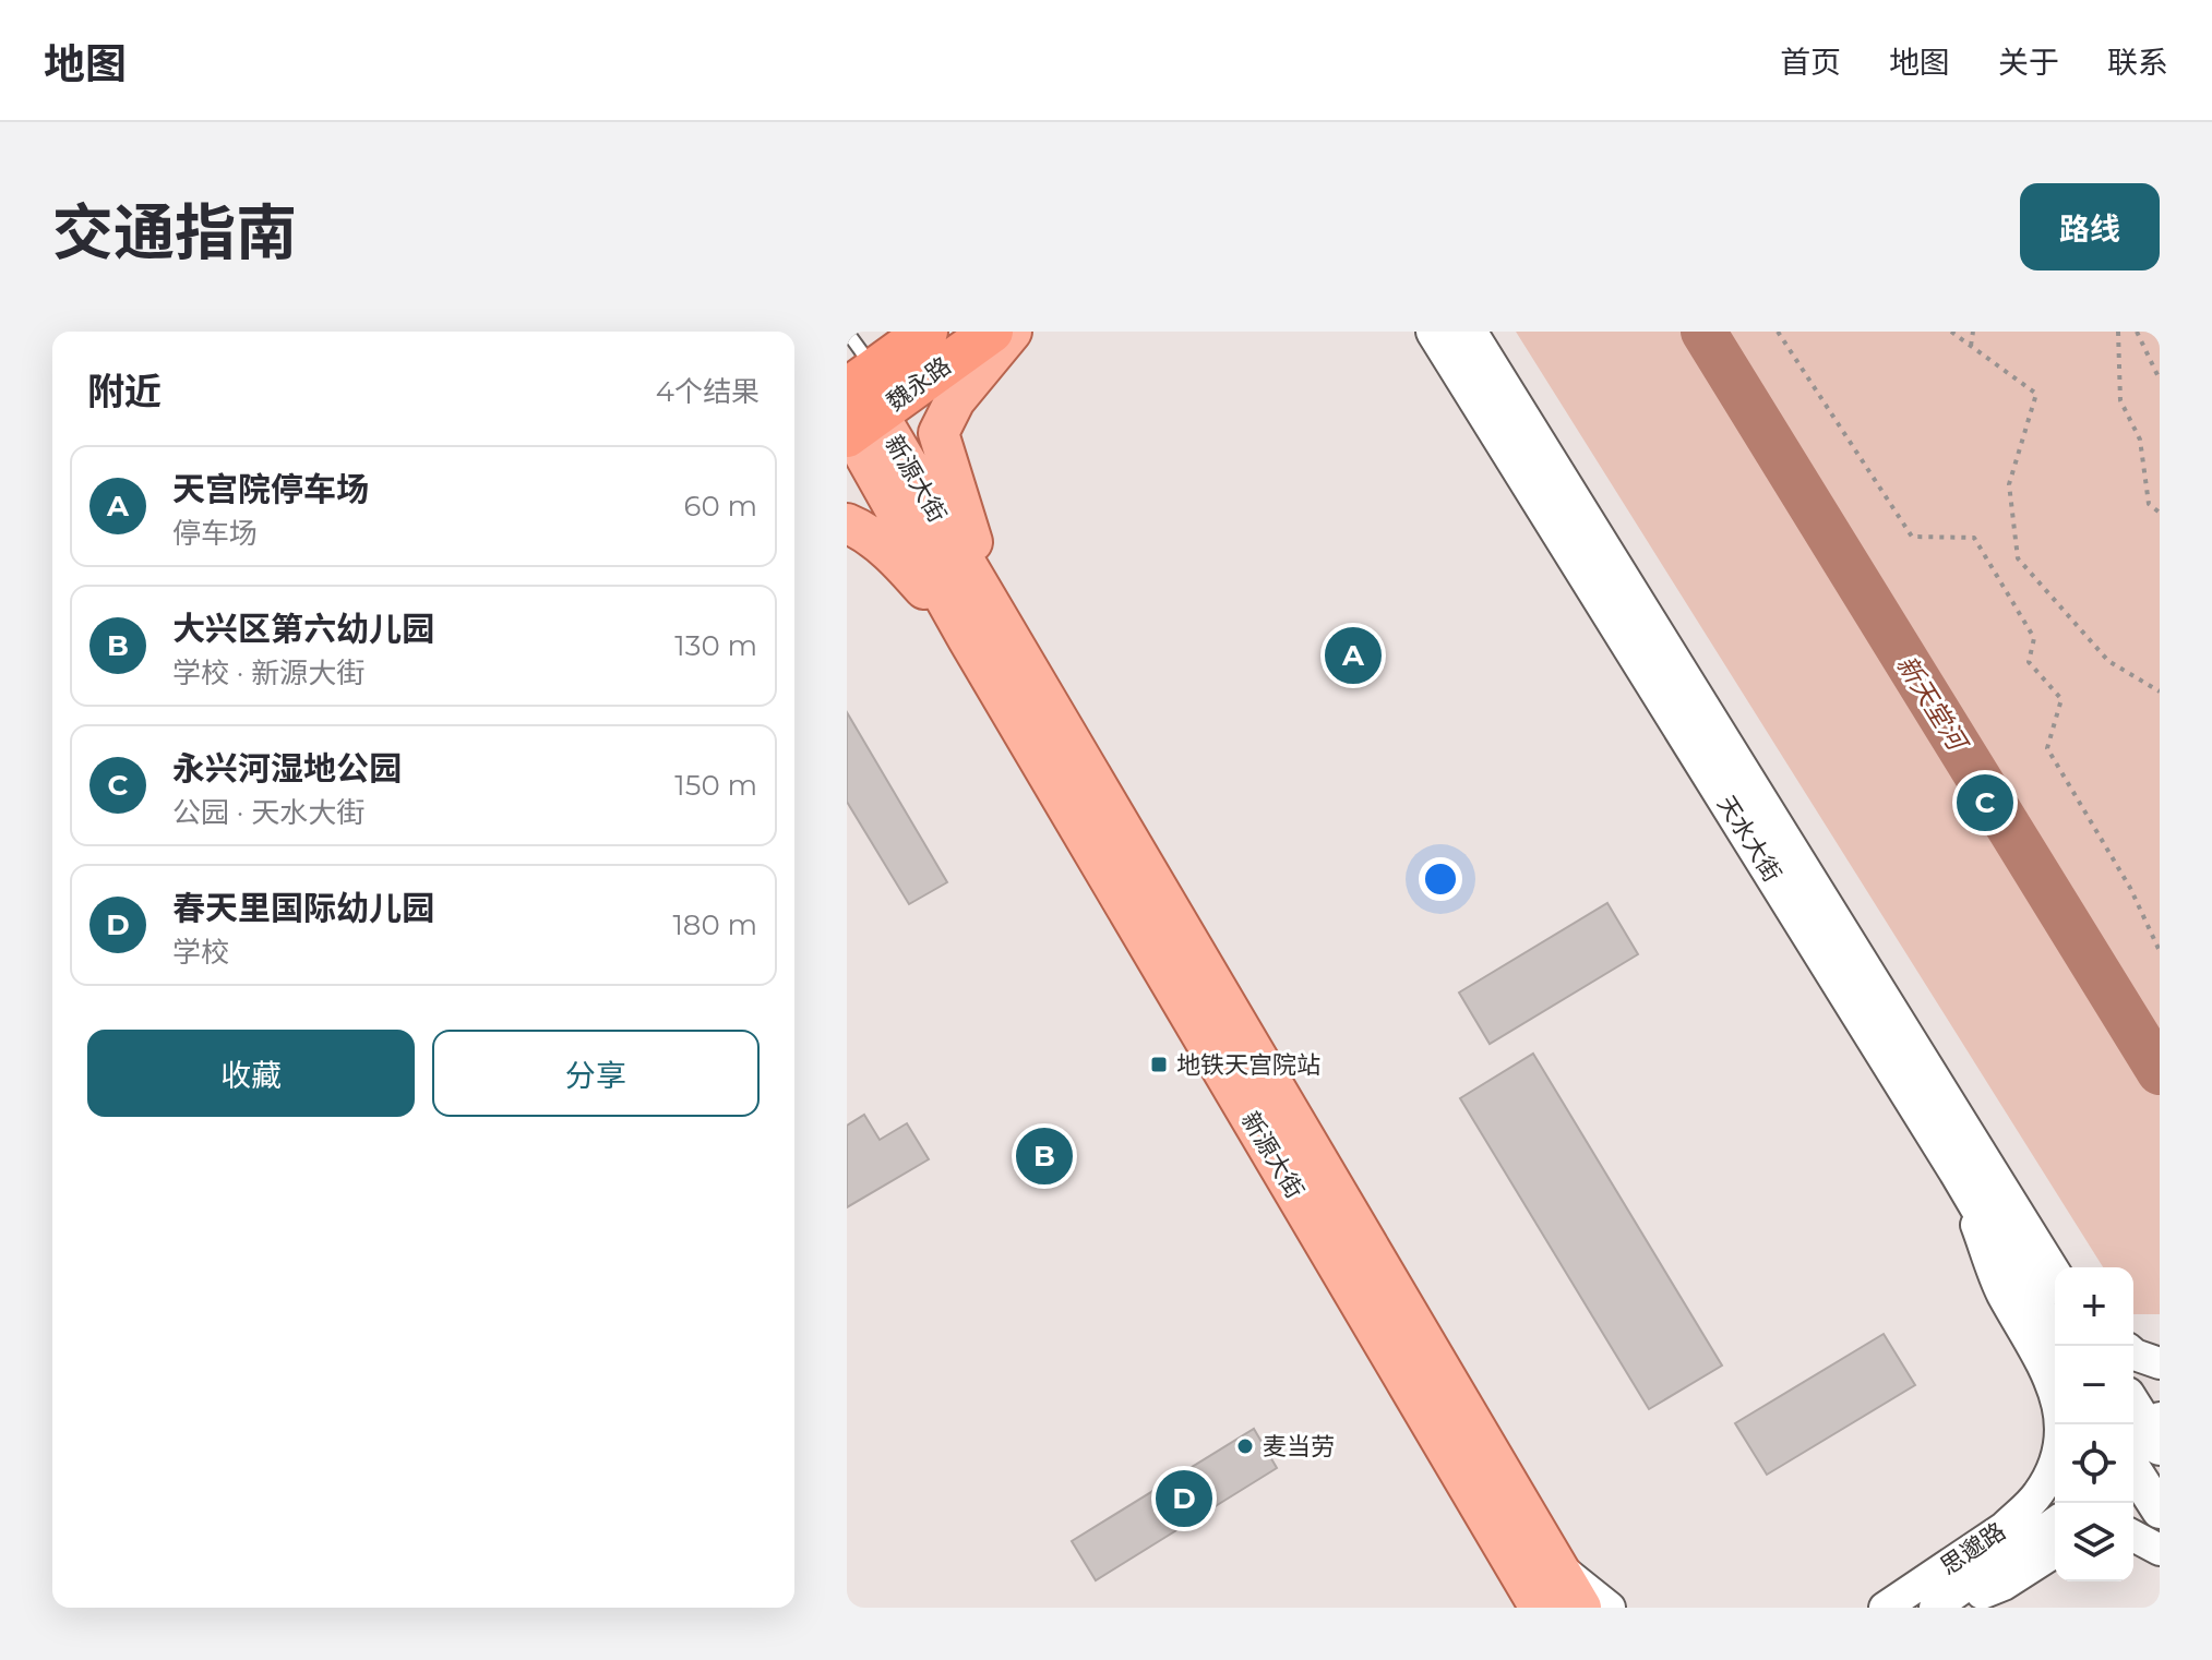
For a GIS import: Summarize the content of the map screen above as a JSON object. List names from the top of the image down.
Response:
{
  "streets": {
    "highway": ["魏永路"],
    "main road": ["新源大街", "天水大街"],
    "street": ["思邈路"]
  },
  "crossings": [
    ["魏永路", "新源大街"]
  ],
  "water": ["新天堂河"],
  "places": {
    "transit": ["地铁天宫院站"],
    "other": ["麦当劳"]
  },
  "page": {
    "header": "地图",
    "nav": [
      "首页",
      "地图",
      "关于",
      "联系"
    ],
    "title": "交通指南",
    "buttons": [
      "路线",
      ["收藏", "分享"]
    ],
    "heading": ["附近", "4个结果"],
    "list": [
      {
        "mark": "A",
        "name": "天宫院停车场",
        "note": "停车场",
        "value": "60 m"
      },
      {
        "mark": "B",
        "name": "大兴区第六幼儿园",
        "note": "学校 · 新源大街",
        "value": "130 m"
      },
      {
        "mark": "C",
        "name": "永兴河湿地公园",
        "note": "公园 · 天水大街",
        "value": "150 m"
      },
      {
        "mark": "D",
        "name": "春天里国际幼儿园",
        "note": "学校",
        "value": "180 m"
      }
    ],
    "pins": [
      "A",
      "C",
      "B",
      "D"
    ],
    "map_buttons": ["+", "−"]
  }
}
